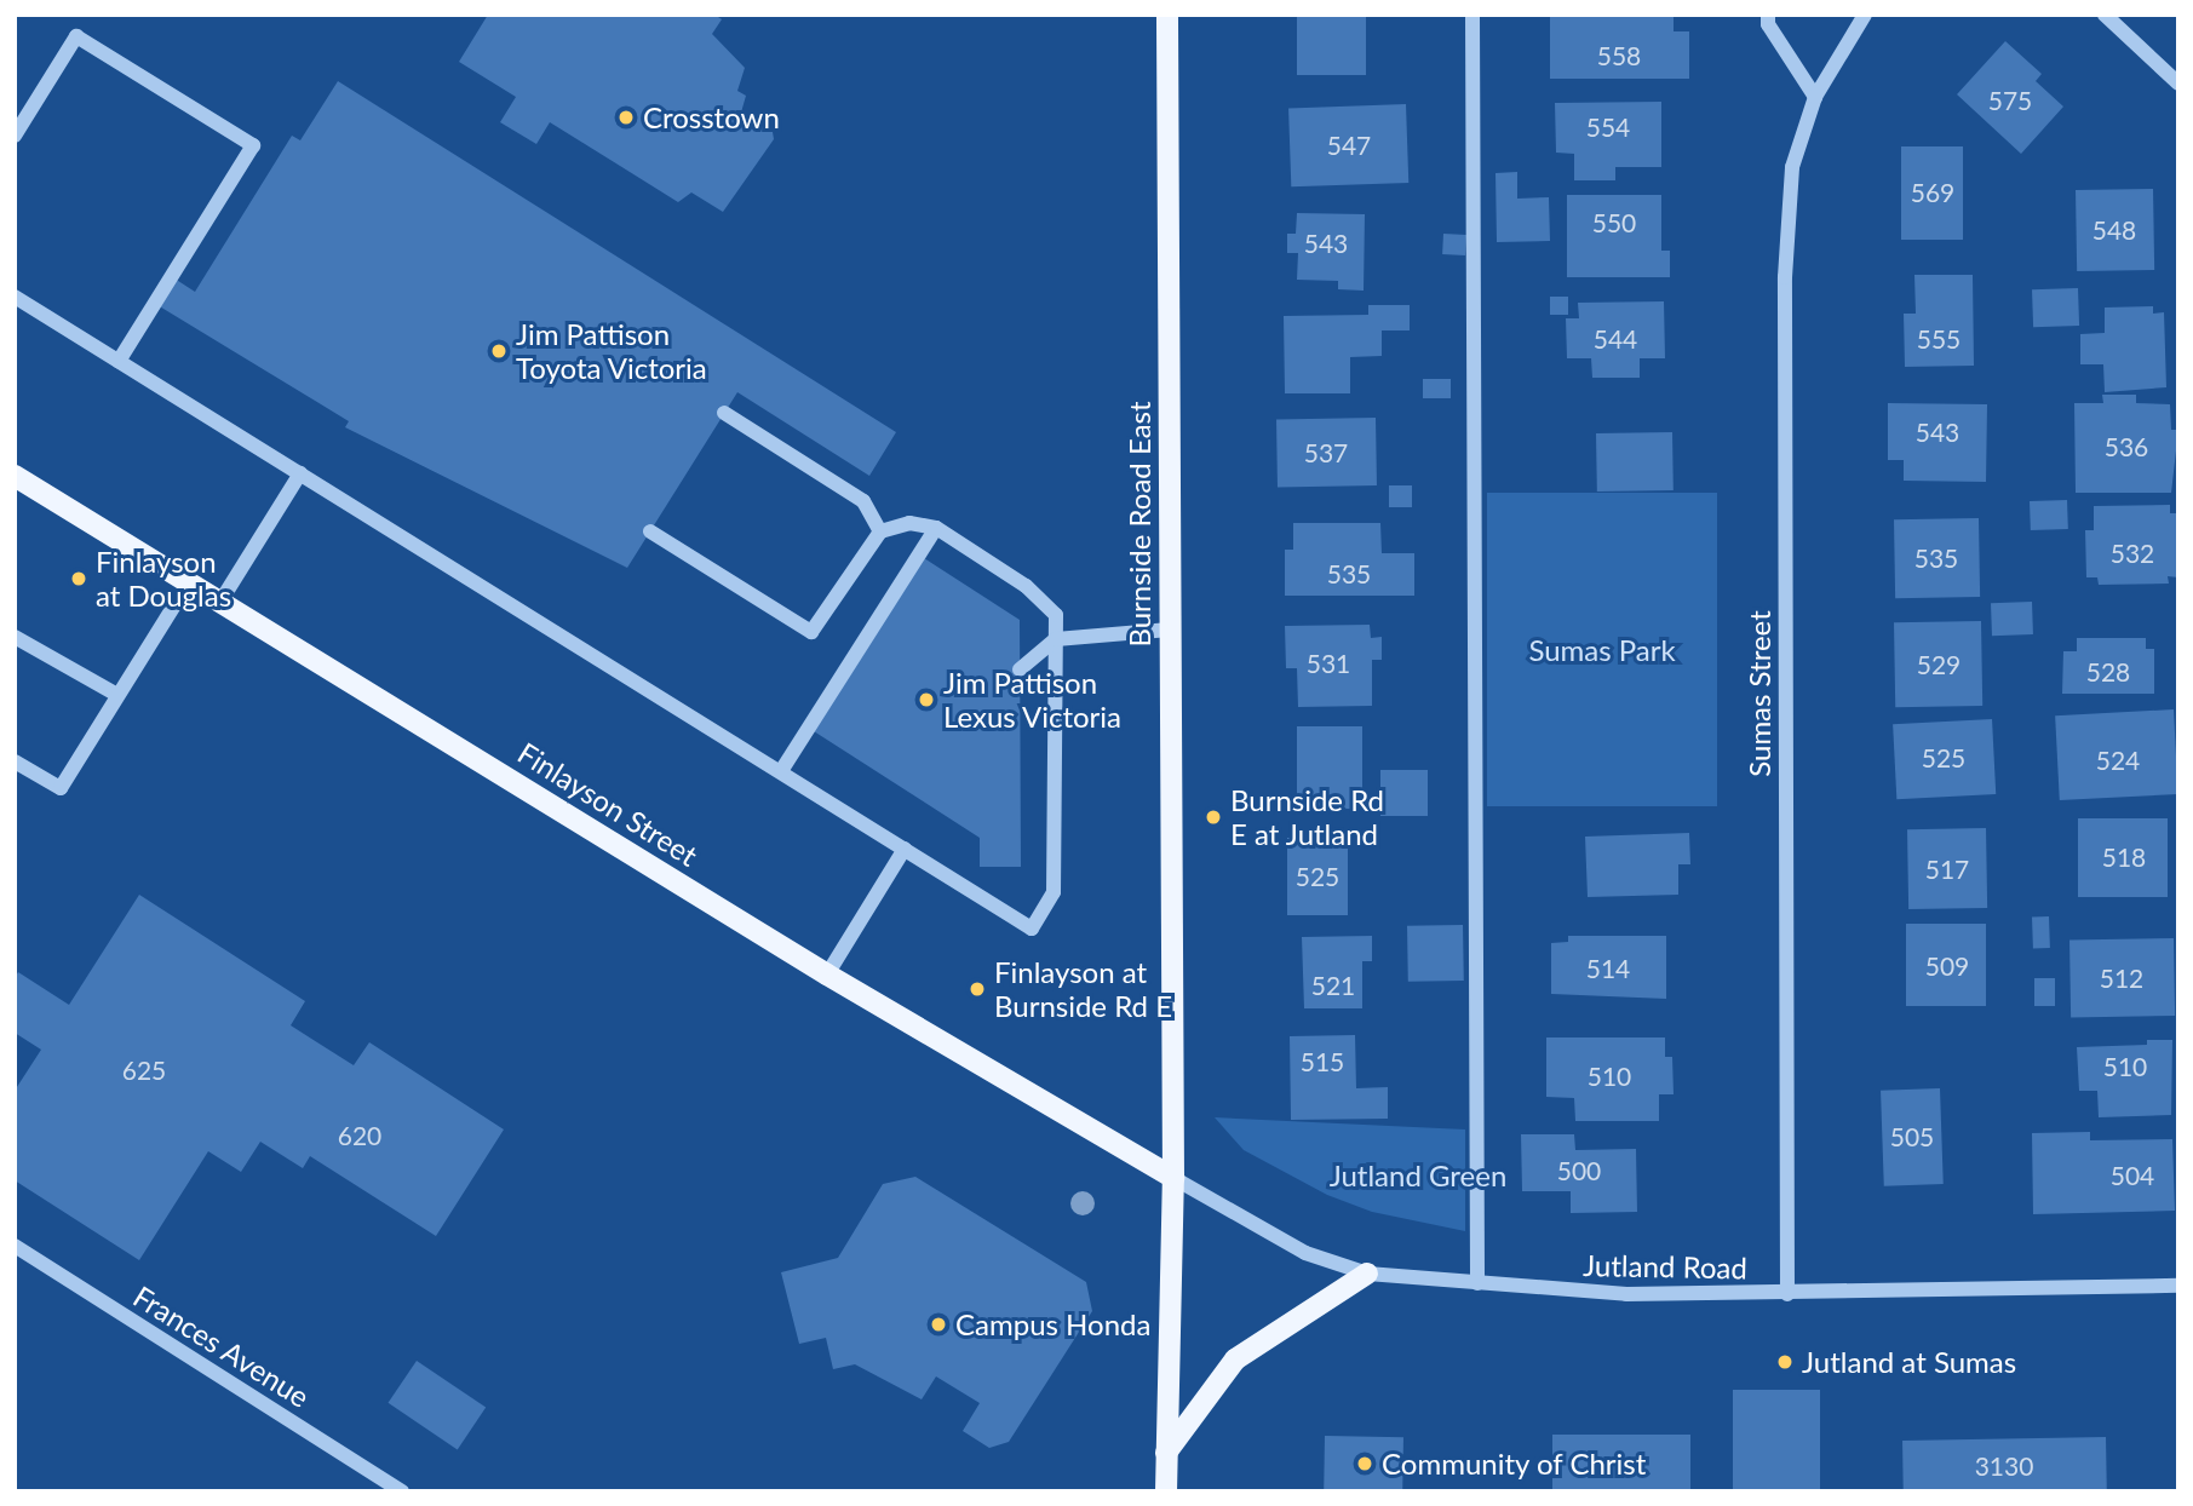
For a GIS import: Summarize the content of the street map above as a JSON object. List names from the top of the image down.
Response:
{
  "streets": {
    "main road": ["Burnside Road East", "Finlayson Street"],
    "street": ["Sumas Street", "Jutland Road", "Frances Avenue"]
  },
  "crossings": [
    ["Burnside Road East", "Finlayson Street"],
    ["Burnside Road East", "Jutland Road"],
    ["Sumas Street", "Jutland Road"],
    ["Finlayson Street", "Jutland Road"]
  ],
  "parks": ["Sumas Park", "Jutland Green"],
  "places": [
    "Crosstown",
    "Jim Pattison Toyota Victoria",
    "Finlayson at Douglas",
    "Jim Pattison Lexus Victoria",
    "Burnside Rd E at Jutland",
    "Finlayson at Burnside Rd E",
    "Campus Honda",
    "Jutland at Sumas",
    "Community of Christ"
  ],
  "house_numbers": [
    "558",
    "575",
    "554",
    "547",
    "569",
    "550",
    "548",
    "543",
    "544",
    "555",
    "543",
    "536",
    "537",
    "532",
    "535",
    "535",
    "531",
    "529",
    "528",
    "525",
    "524",
    "518",
    "517",
    "525",
    "509",
    "514",
    "512",
    "521",
    "515",
    "510",
    "625",
    "510",
    "620",
    "505",
    "500",
    "504",
    "3130"
  ]
}
